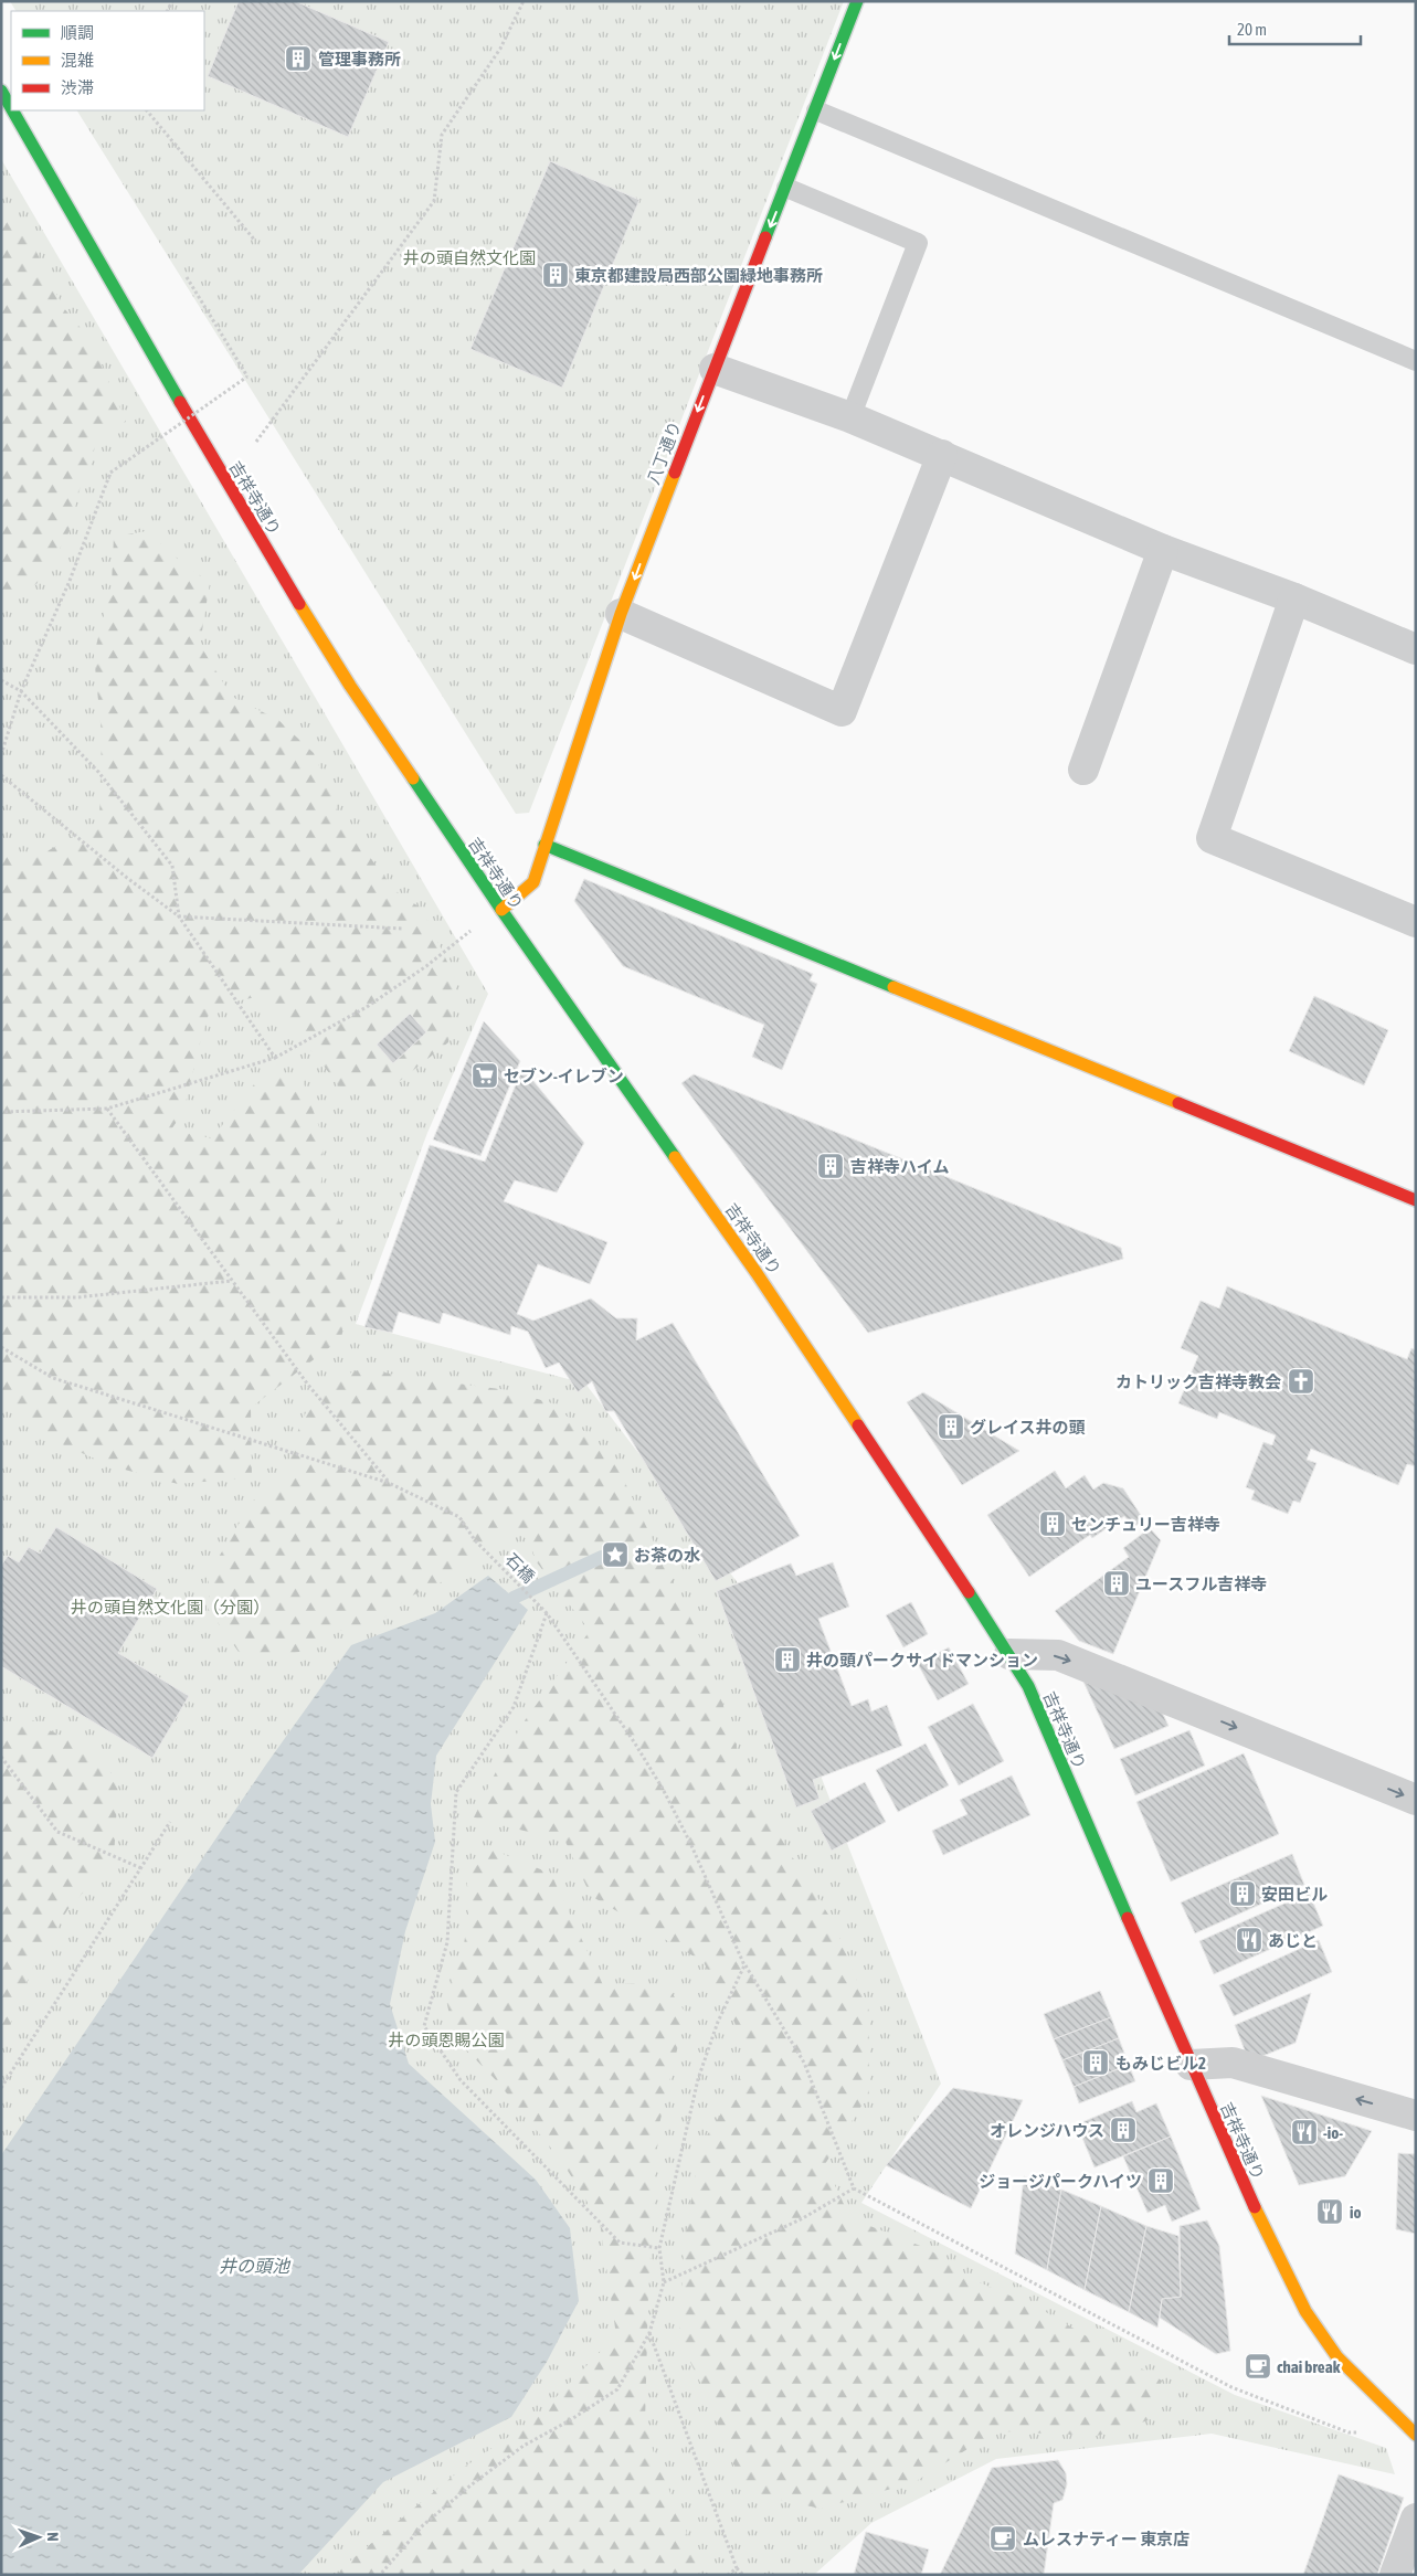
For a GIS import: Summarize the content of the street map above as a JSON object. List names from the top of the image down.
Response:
{
  "streets": {
    "main road": ["八丁通り", "吉祥寺通り"],
    "path": ["石橋"]
  },
  "crossings": [
    ["八丁通り", "吉祥寺通り"]
  ],
  "one_way": ["八丁通り"],
  "water": ["井の頭池"],
  "parks": ["井の頭自然文化園", "井の頭自然文化園（分園）", "井の頭恩賜公園"],
  "places": {
    "building": [
      "管理事務所",
      "東京都建設局西部公園緑地事務所",
      "吉祥寺ハイム",
      "グレイス井の頭",
      "センチュリー吉祥寺",
      "ユースフル吉祥寺",
      "井の頭パークサイドマンション",
      "安田ビル",
      "もみじビル2",
      "オレンジハウス",
      "ジョージパークハイツ"
    ],
    "supermarket": ["セブン-イレブン"],
    "church": ["カトリック吉祥寺教会"],
    "place": ["お茶の水"],
    "restaurant": ["あじと", "-io-", "io"],
    "cafe": ["chai break", "ムレスナティー 東京店"]
  },
  "legend": ["順調", "混雑", "渋滞"],
  "scale_bar": "20 m",
  "north": "right"
}
